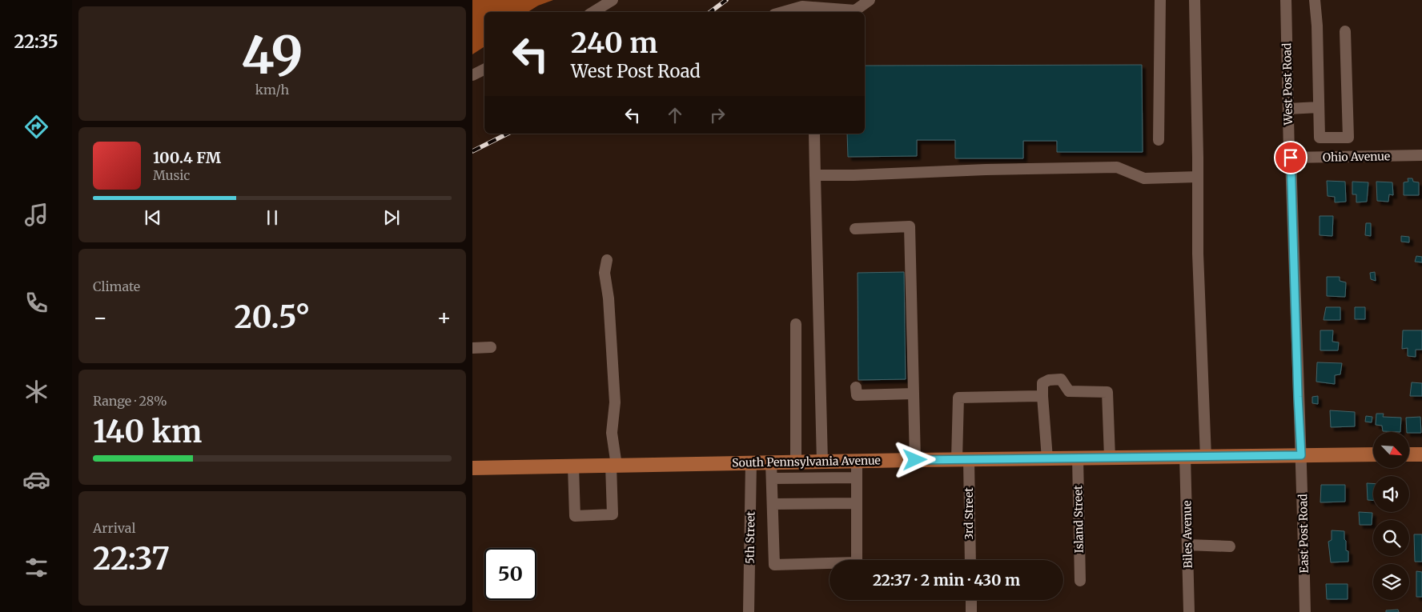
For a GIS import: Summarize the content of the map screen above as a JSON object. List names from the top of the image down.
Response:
{
  "streets": {
    "main road": ["South Pennsylvania Avenue"],
    "street": [
      "West Post Road",
      "Ohio Avenue",
      "3rd Street",
      "Island Street",
      "East Post Road",
      "Biles Avenue",
      "5th Street"
    ]
  },
  "crossings": [
    ["West Post Road", "Ohio Avenue"],
    ["West Post Road", "South Pennsylvania Avenue"],
    ["West Post Road", "East Post Road"],
    ["South Pennsylvania Avenue", "3rd Street"],
    ["South Pennsylvania Avenue", "Island Street"],
    ["South Pennsylvania Avenue", "East Post Road"],
    ["South Pennsylvania Avenue", "Biles Avenue"],
    ["South Pennsylvania Avenue", "5th Street"]
  ],
  "north": "bottom right",
  "page": {
    "tabs": "22:35",
    "tile": [
      ["49", "km/h"],
      "Climate",
      ["Range · 28%", "140 km"],
      ["Arrival", "22:37"]
    ],
    "turn": ["240 m", "West Post Road"],
    "song": ["100.4 FM", "Music"],
    "heat": ["−", "20.5°", "+"],
    "limit": "50",
    "trip": "22:37 · 2 min · 430 m"
  }
}
